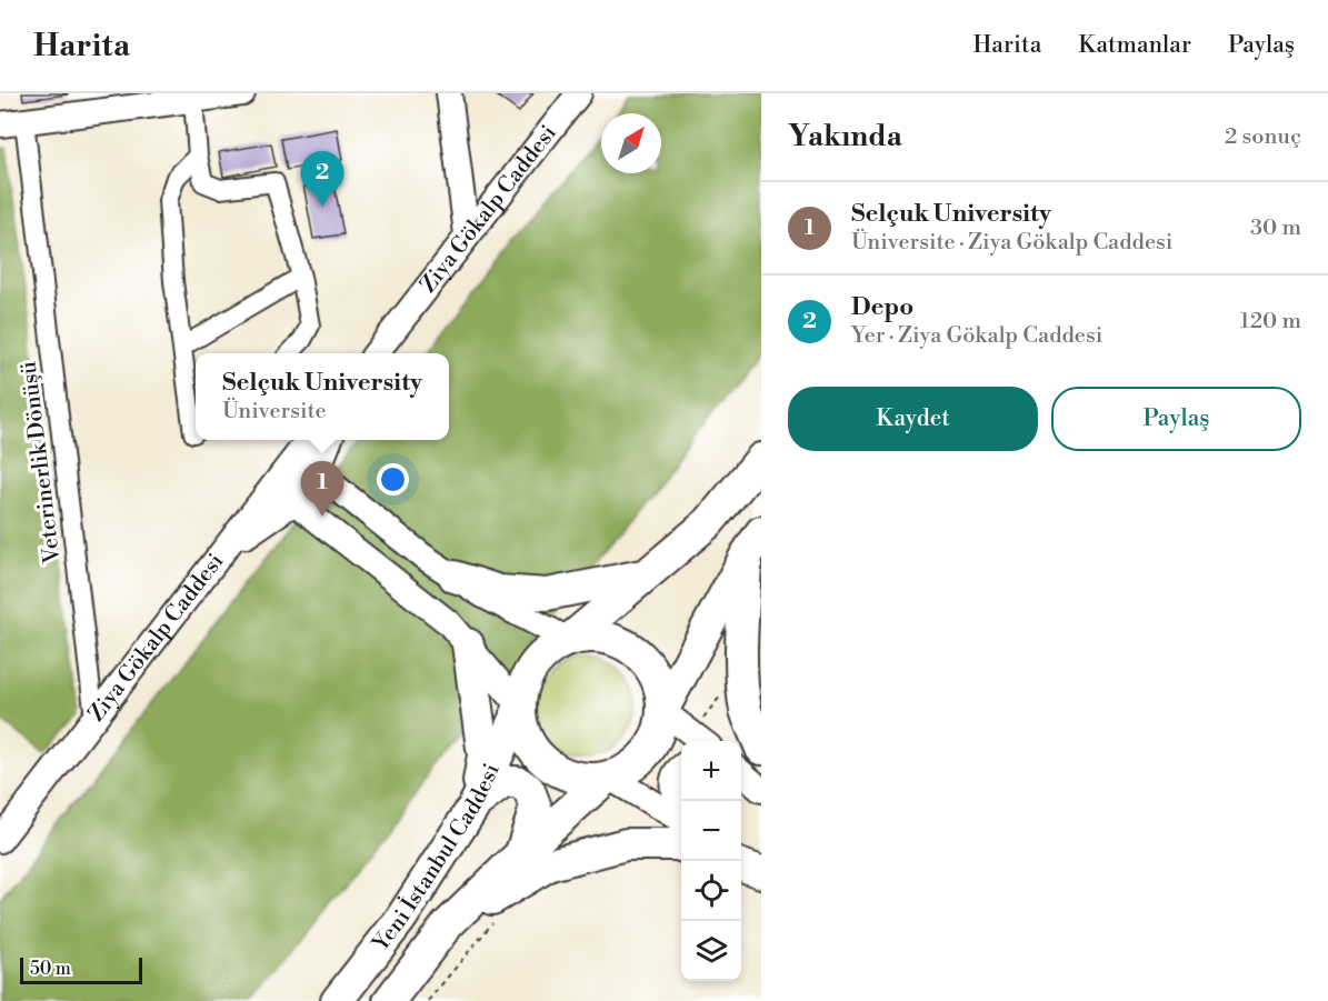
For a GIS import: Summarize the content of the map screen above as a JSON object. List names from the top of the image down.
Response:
{
  "streets": {
    "highway": ["Yeni İstanbul Caddesi"],
    "street": ["Ziya Gökalp Caddesi", "Veterinerlik Dönüşü"]
  },
  "crossings": [
    ["Ziya Gökalp Caddesi", "Veterinerlik Dönüşü"]
  ],
  "scale_bar": "50 m",
  "north": "top right",
  "page": {
    "header": "Harita",
    "nav": ["Harita", "Katmanlar", "Paylaş"],
    "heading": ["Yakında", "2 sonuç"],
    "pins": ["2", "1"],
    "list": [
      {
        "mark": "1",
        "name": "Selçuk University",
        "note": "Üniversite · Ziya Gökalp Caddesi",
        "value": "30 m"
      },
      {
        "mark": "2",
        "name": "Depo",
        "note": "Yer · Ziya Gökalp Caddesi",
        "value": "120 m"
      }
    ],
    "popup": ["Selçuk University", "Üniversite"],
    "buttons": ["Kaydet", "Paylaş"],
    "map_buttons": ["+", "−"],
    "scale": "50 m"
  }
}
